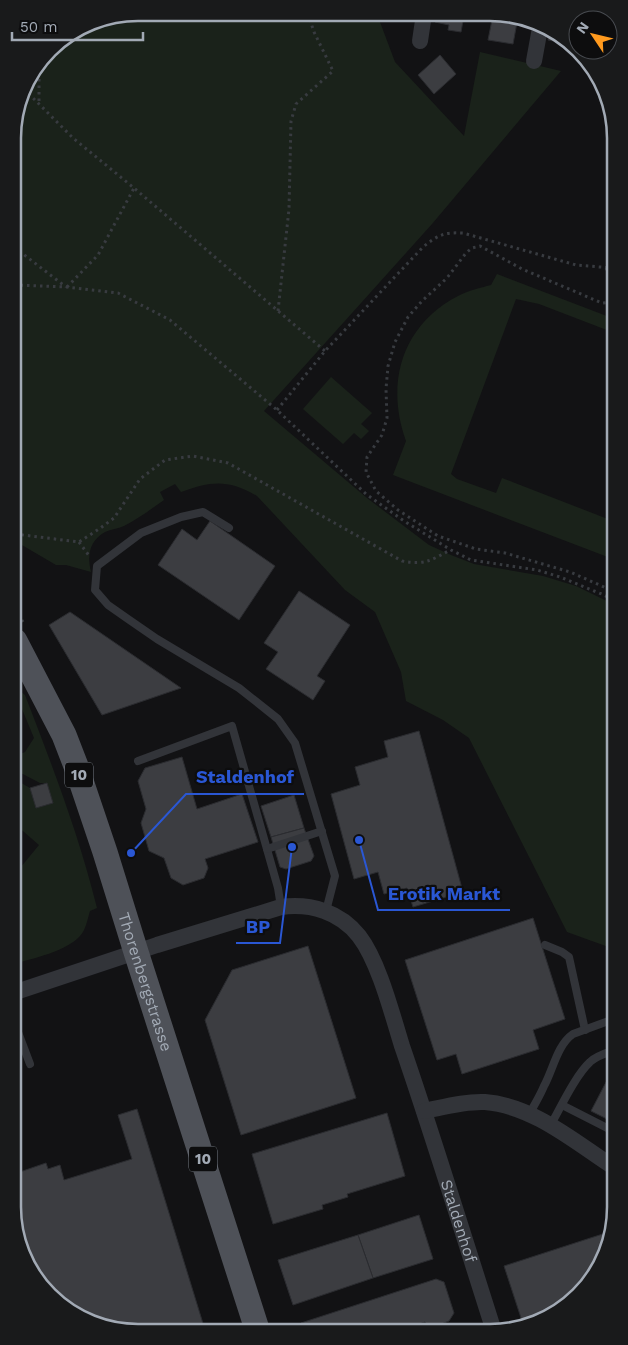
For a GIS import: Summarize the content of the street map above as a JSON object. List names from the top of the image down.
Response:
{
  "streets": {
    "main road": ["10", "Thorenbergstrasse"],
    "street": ["Staldenhof"]
  },
  "crossings": [
    ["Thorenbergstrasse", "Staldenhof"]
  ],
  "places": ["Erotik Markt", "BP", "Staldenhof"],
  "scale_bar": "50 m",
  "north": "top left"
}
